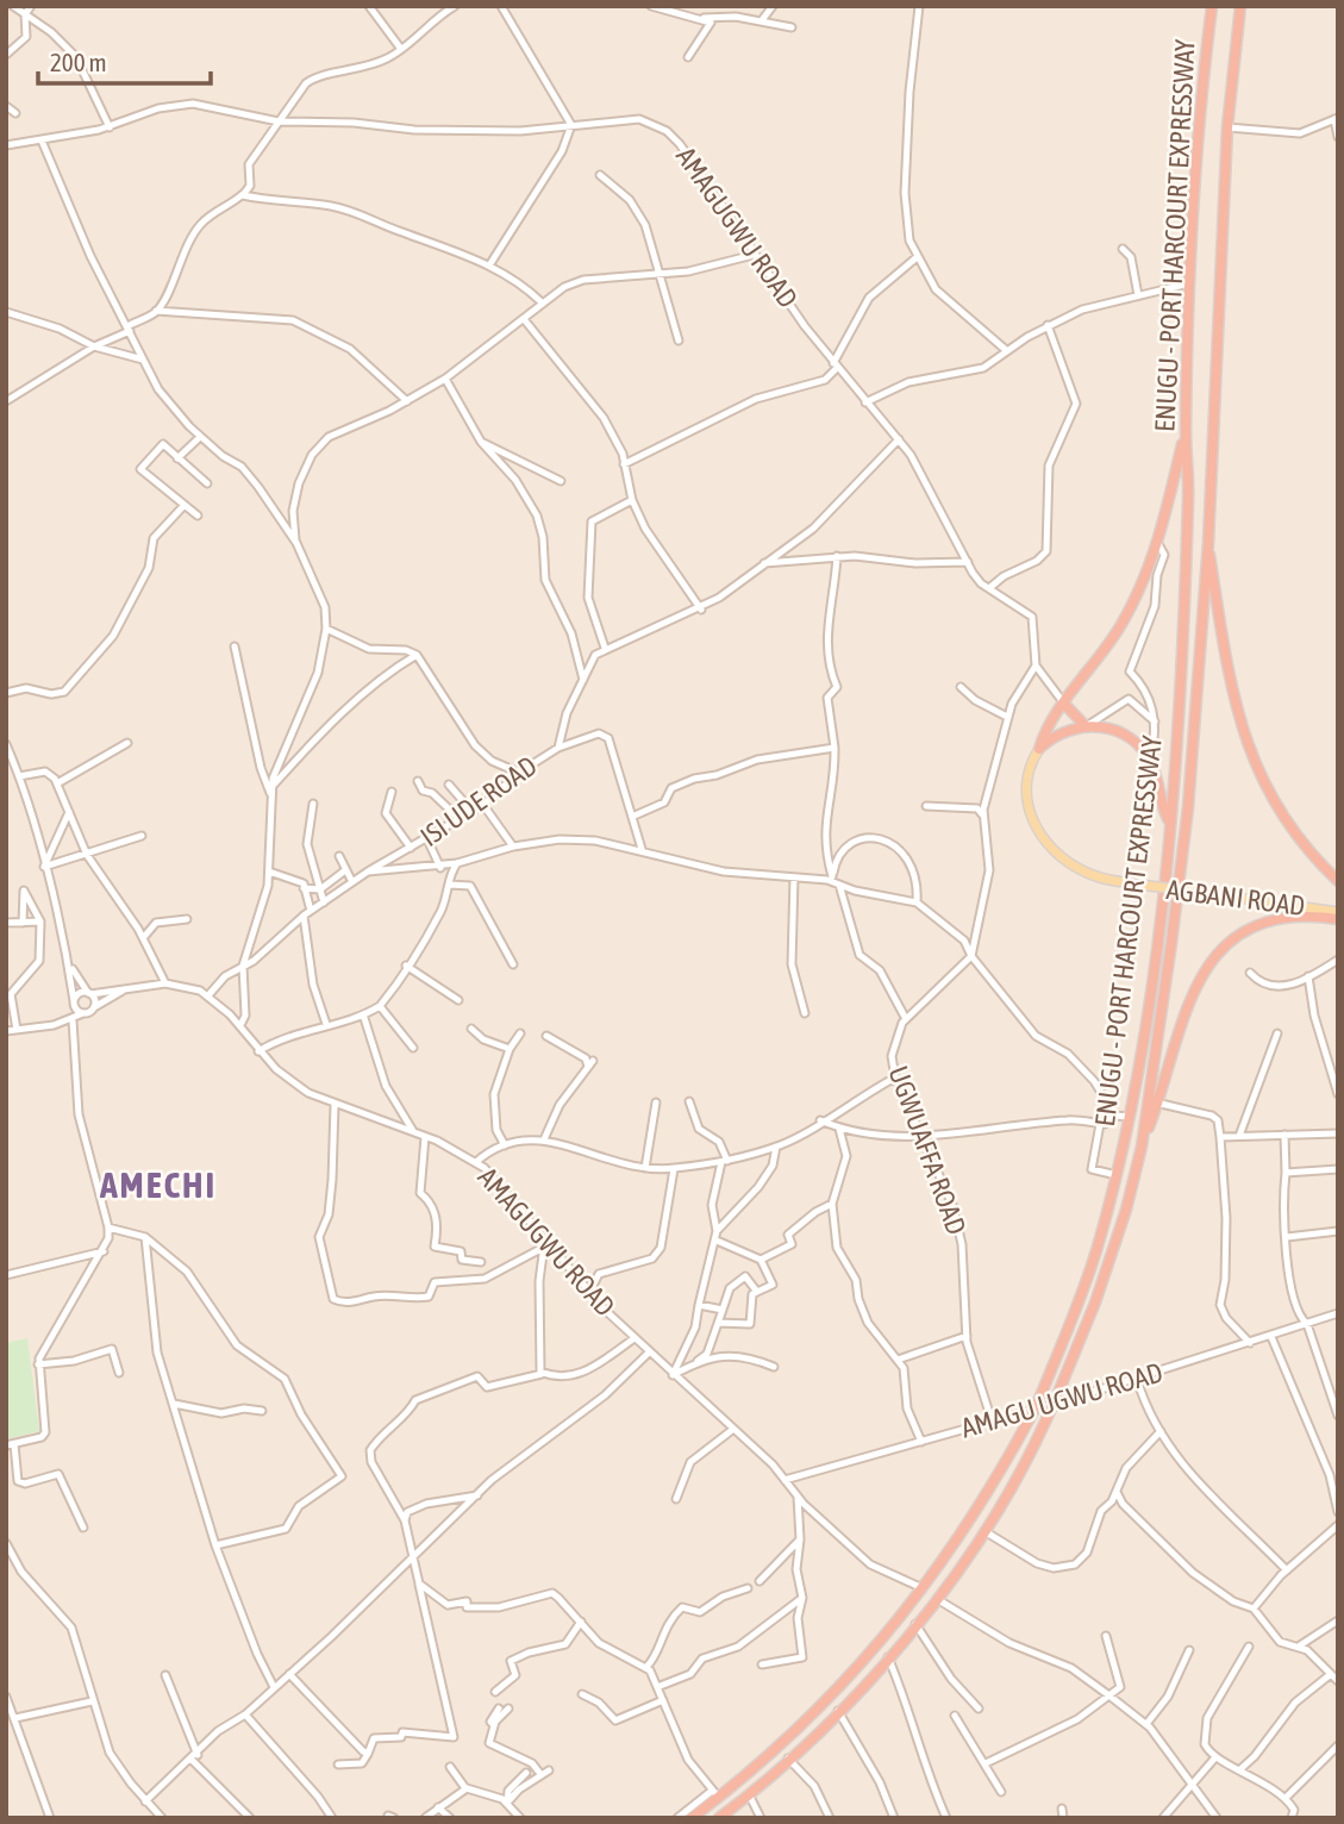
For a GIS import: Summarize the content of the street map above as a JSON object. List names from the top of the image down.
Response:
{
  "streets": {
    "highway": ["ENUGU - PORT HARCOURT EXPRESSWAY"],
    "main road": ["AGBANI ROAD"],
    "street": [
      "AMAGUGWU ROAD",
      "ISI UDE ROAD",
      "UGWUAFFA ROAD",
      "AMAGU UGWU ROAD"
    ]
  },
  "crossings": [
    ["AMAGUGWU ROAD", "ENUGU - PORT HARCOURT EXPRESSWAY"],
    ["AMAGUGWU ROAD", "ISI UDE ROAD"],
    ["AMAGUGWU ROAD", "AMAGU UGWU ROAD"],
    ["UGWUAFFA ROAD", "AMAGU UGWU ROAD"]
  ],
  "districts": ["AMECHI"],
  "scale_bar": "200 m"
}
